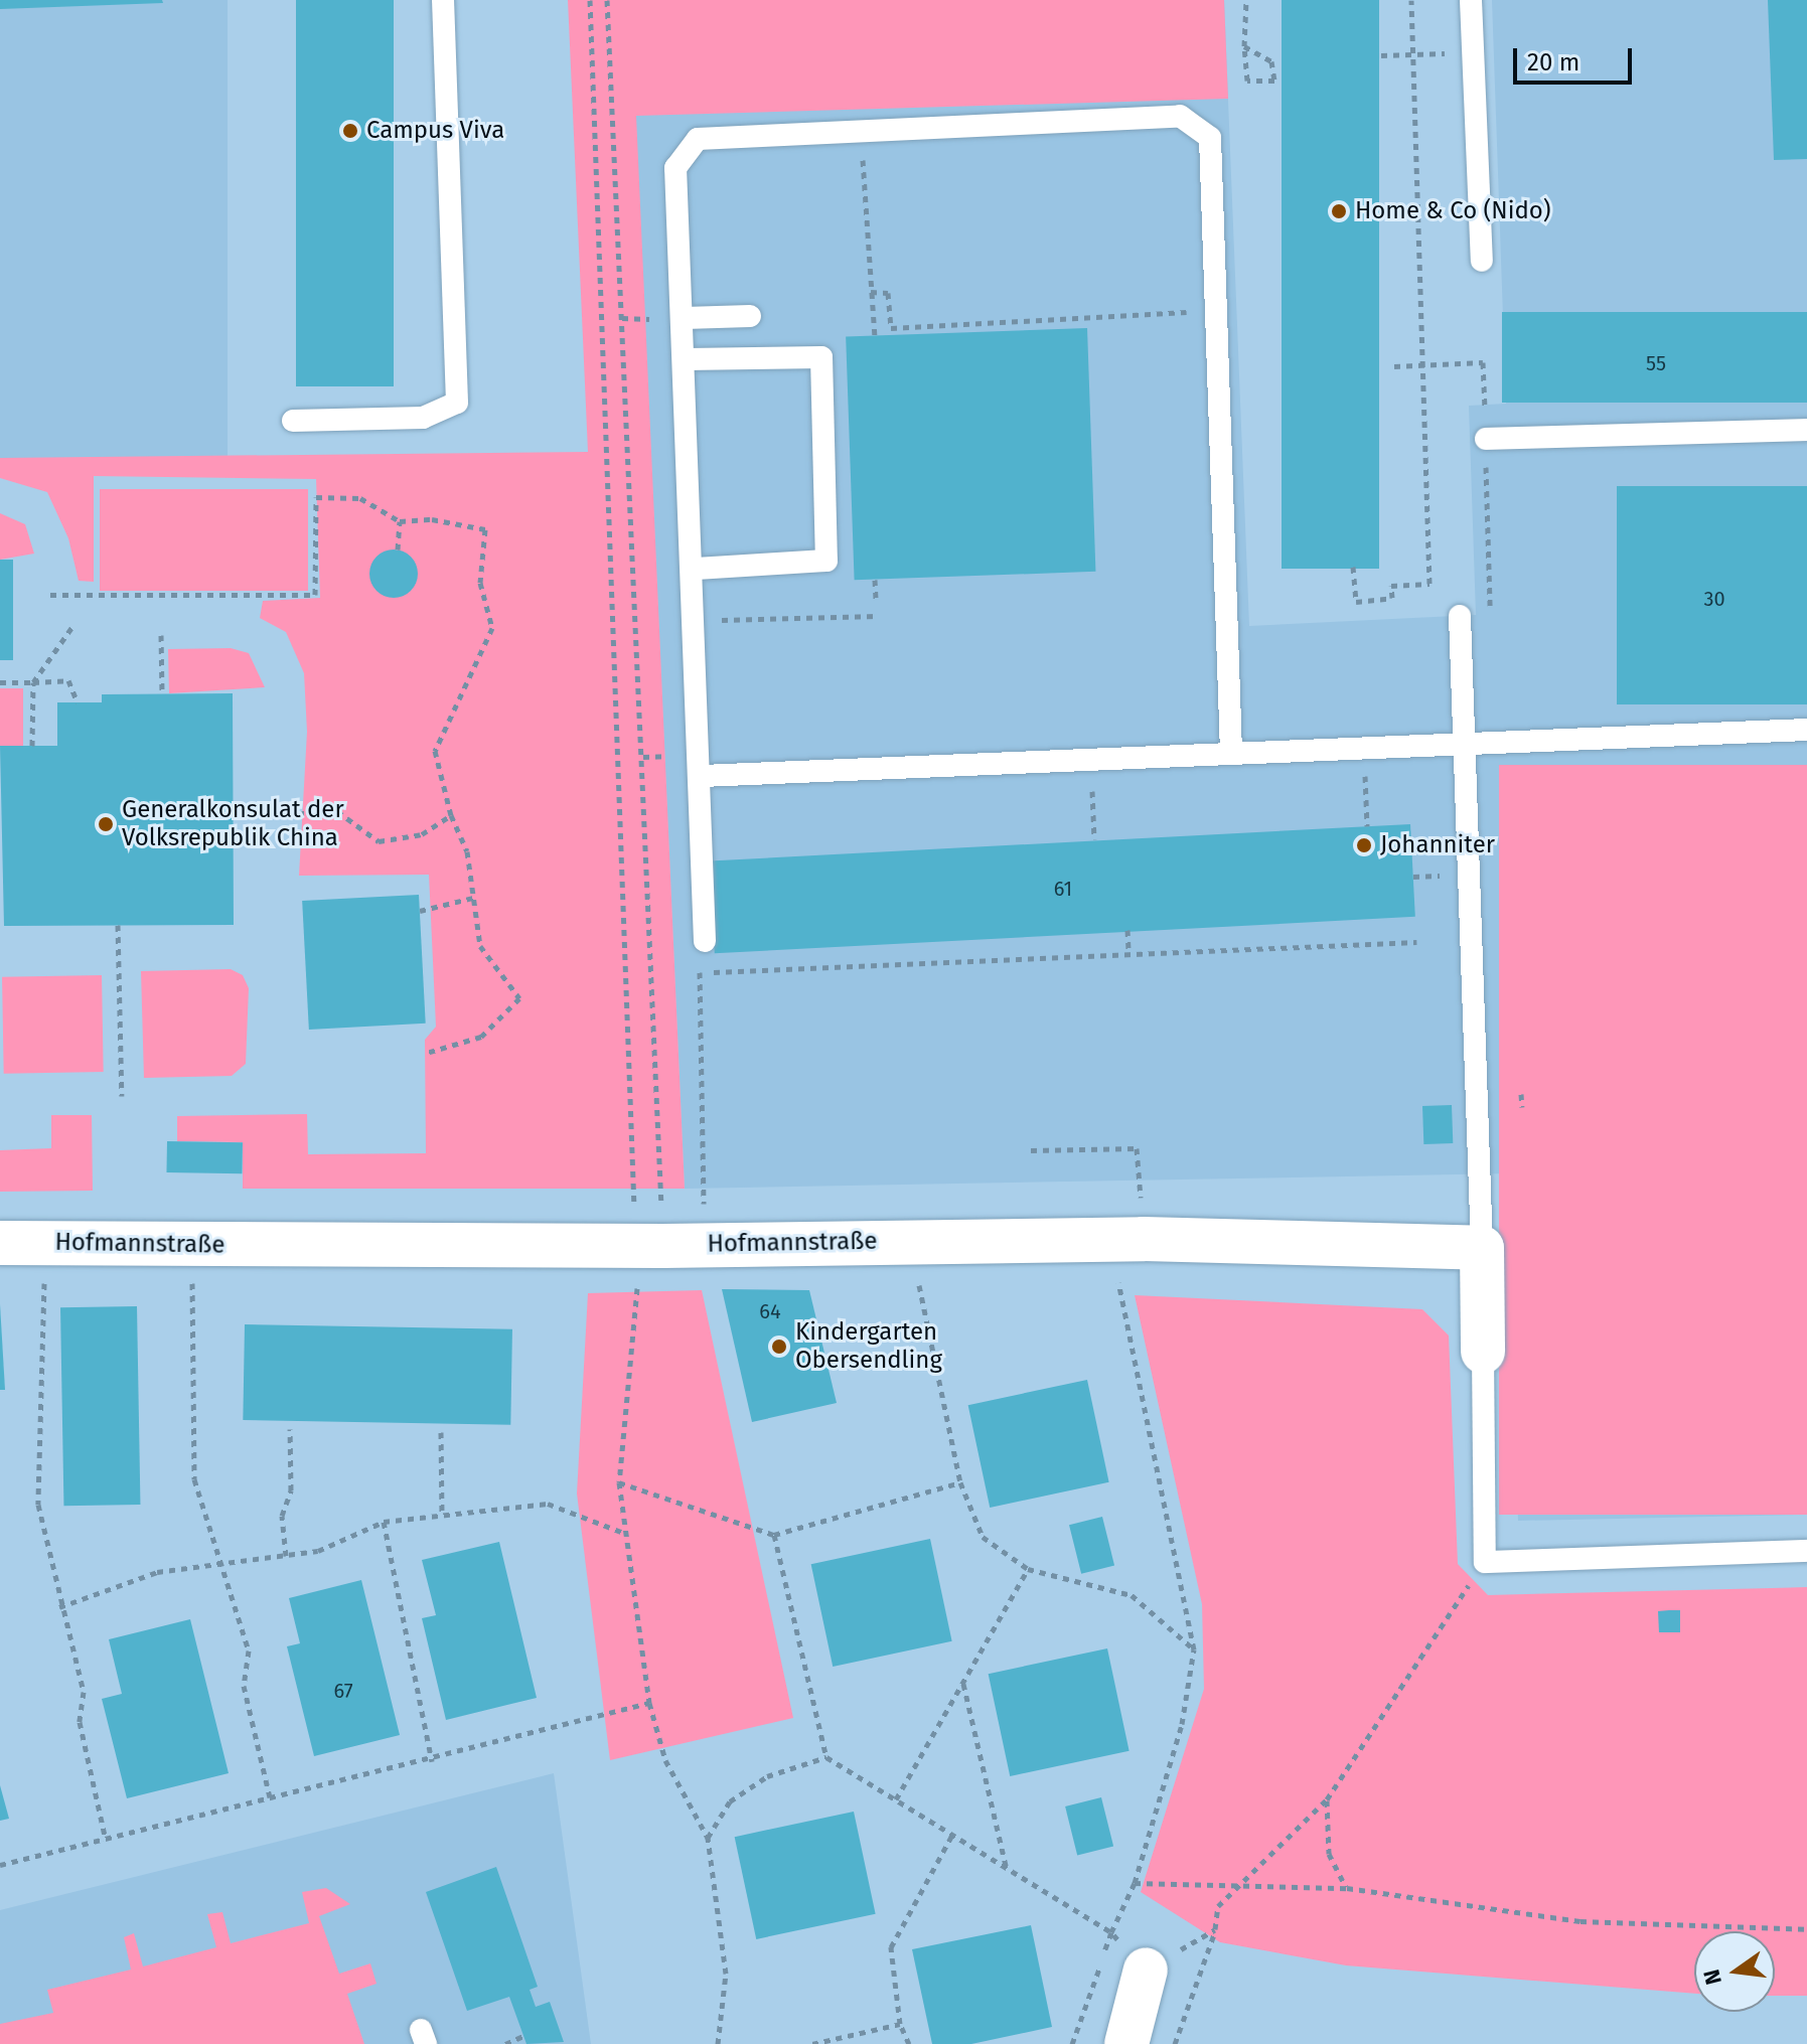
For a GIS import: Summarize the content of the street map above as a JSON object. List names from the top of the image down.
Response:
{
  "streets": {
    "street": ["Hofmannstraße"]
  },
  "places": [
    "Campus Viva",
    "Home & Co (Nido)",
    "Generalkonsulat der Volksrepublik China",
    "Johanniter",
    "Kindergarten Obersendling"
  ],
  "house_numbers": [
    "55",
    "30",
    "61",
    "64",
    "67"
  ],
  "scale_bar": "20 m",
  "north": "left"
}
